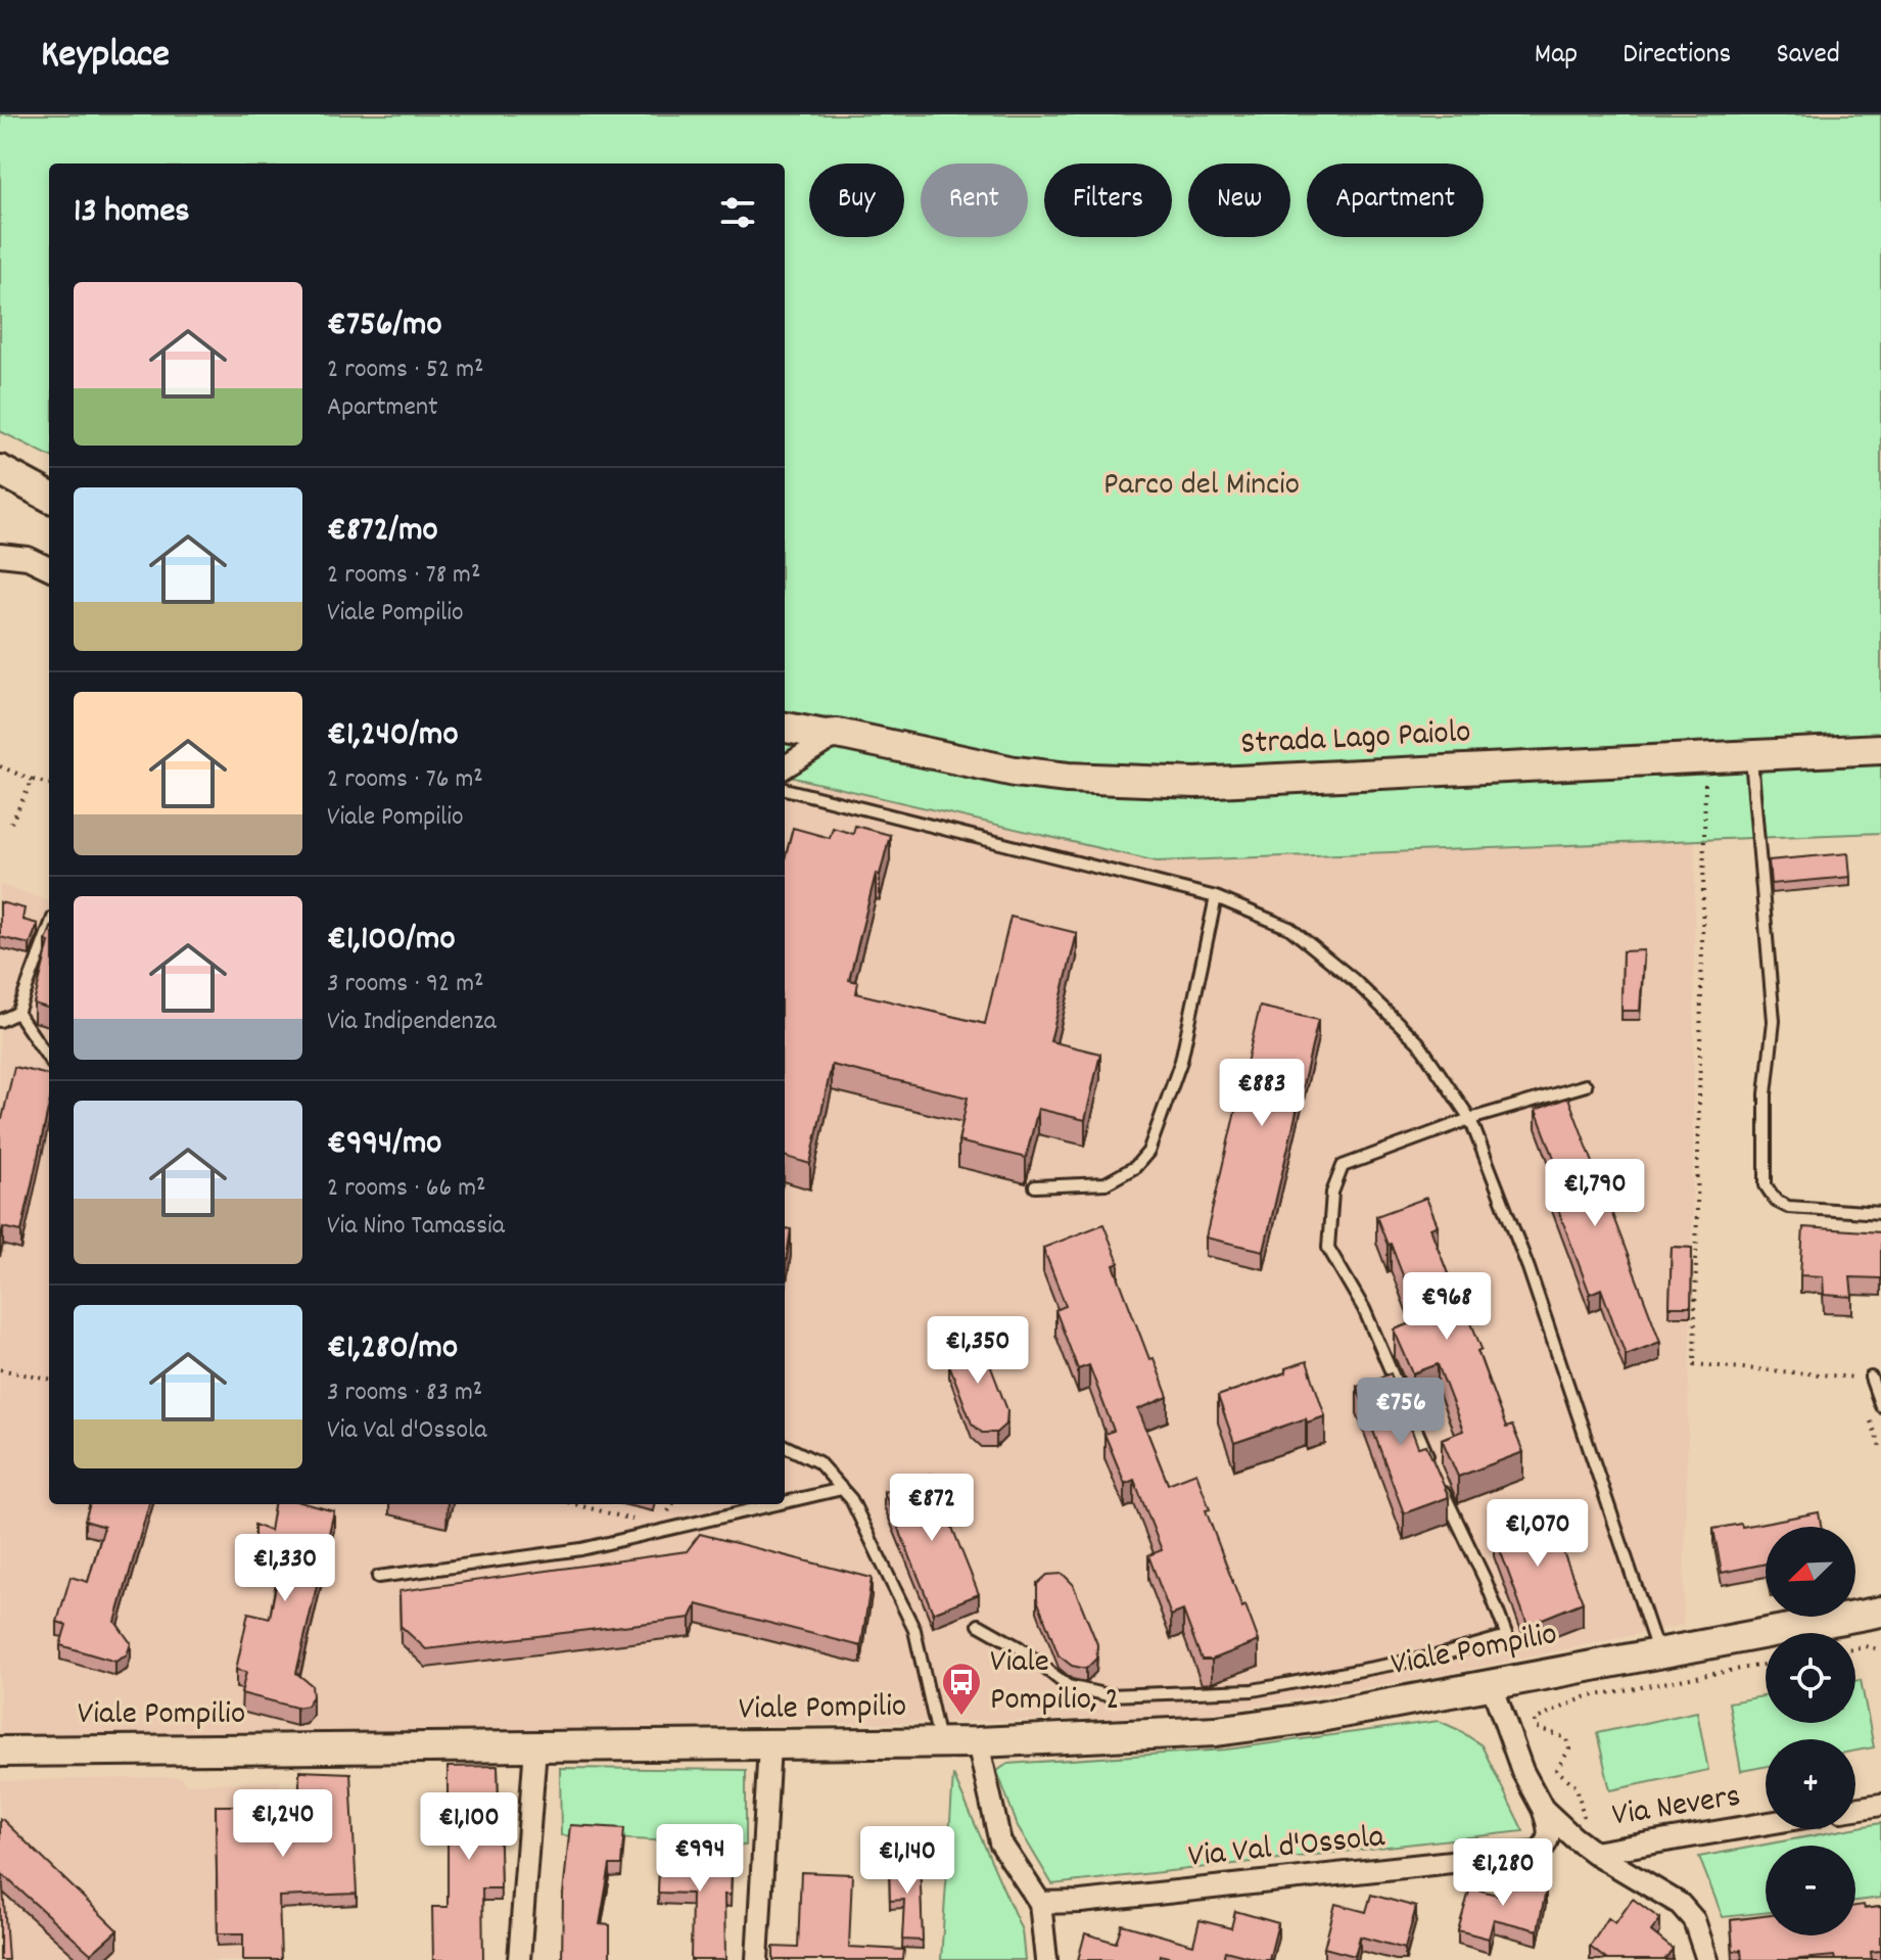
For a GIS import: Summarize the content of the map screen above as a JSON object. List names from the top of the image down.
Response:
{
  "streets": {
    "street": [
      "Strada Lago Paiolo",
      "Viale Pompilio",
      "Via Nevers",
      "Via Val d'Ossola"
    ]
  },
  "parks": ["Parco del Mincio"],
  "places": {
    "bus stop": ["Viale Pompilio, 2"]
  },
  "north": "bottom left",
  "page": {
    "header": "Keyplace",
    "nav": ["Map", "Directions", "Saved"],
    "chip": [
      "Buy",
      "Rent",
      "Filters",
      "New",
      "Apartment"
    ],
    "heading": "13 homes",
    "list": [
      {
        "name": "€756/mo",
        "note": "2 rooms · 52 m² · Apartment"
      },
      {
        "name": "€872/mo",
        "note": "2 rooms · 78 m² · Viale Pompilio"
      },
      {
        "name": "€1,240/mo",
        "note": "2 rooms · 76 m² · Viale Pompilio"
      },
      {
        "name": "€1,100/mo",
        "note": "3 rooms · 92 m² · Via Indipendenza"
      },
      {
        "name": "€994/mo",
        "note": "2 rooms · 66 m² · Via Nino Tamassia"
      },
      {
        "name": "€1,280/mo",
        "note": "3 rooms · 83 m² · Via Val d'Ossola"
      }
    ],
    "price": [
      "€883",
      "€1,790",
      "€968",
      "€1,350",
      "€756",
      "€872",
      "€1,070",
      "€1,330",
      "€1,240",
      "€1,100",
      "€994",
      "€1,140",
      "€1,280"
    ],
    "map_buttons": ["+", "−"]
  }
}
